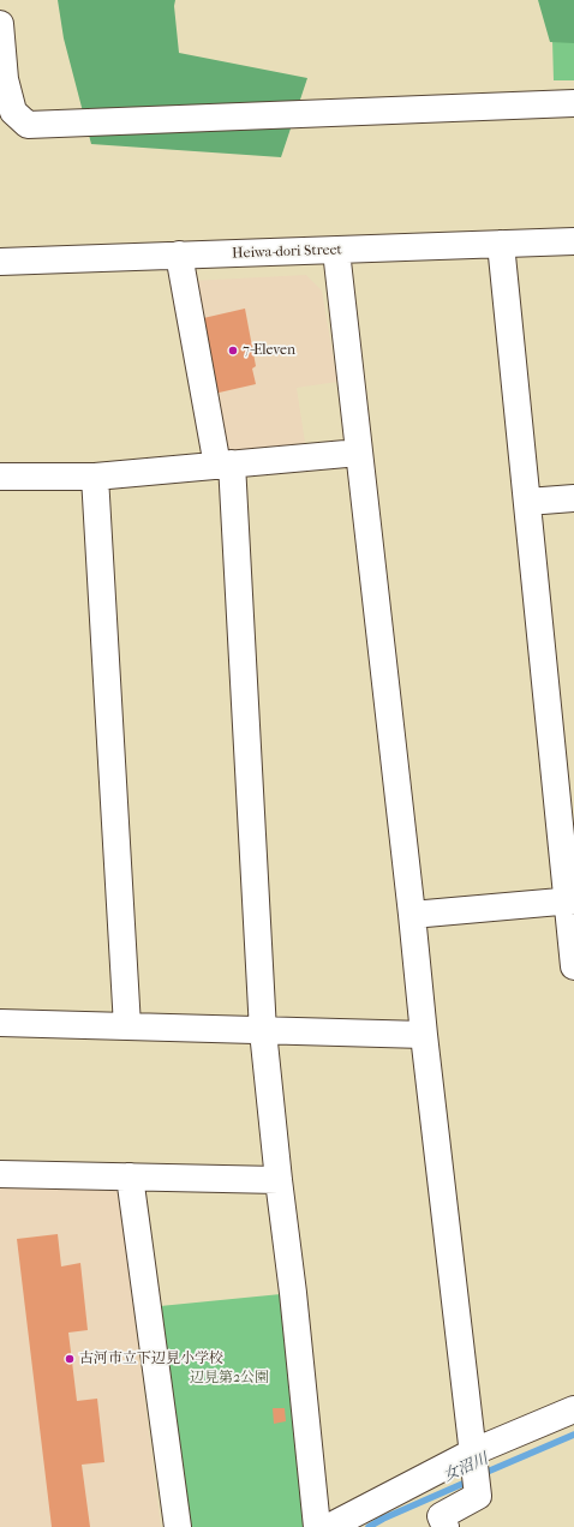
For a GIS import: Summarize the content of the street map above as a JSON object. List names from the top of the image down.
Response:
{
  "streets": {
    "street": ["Heiwa-dori Street"]
  },
  "water": ["女沼川"],
  "parks": ["辺見第2公園"],
  "places": ["7-Eleven", "古河市立下辺見小学校"]
}
